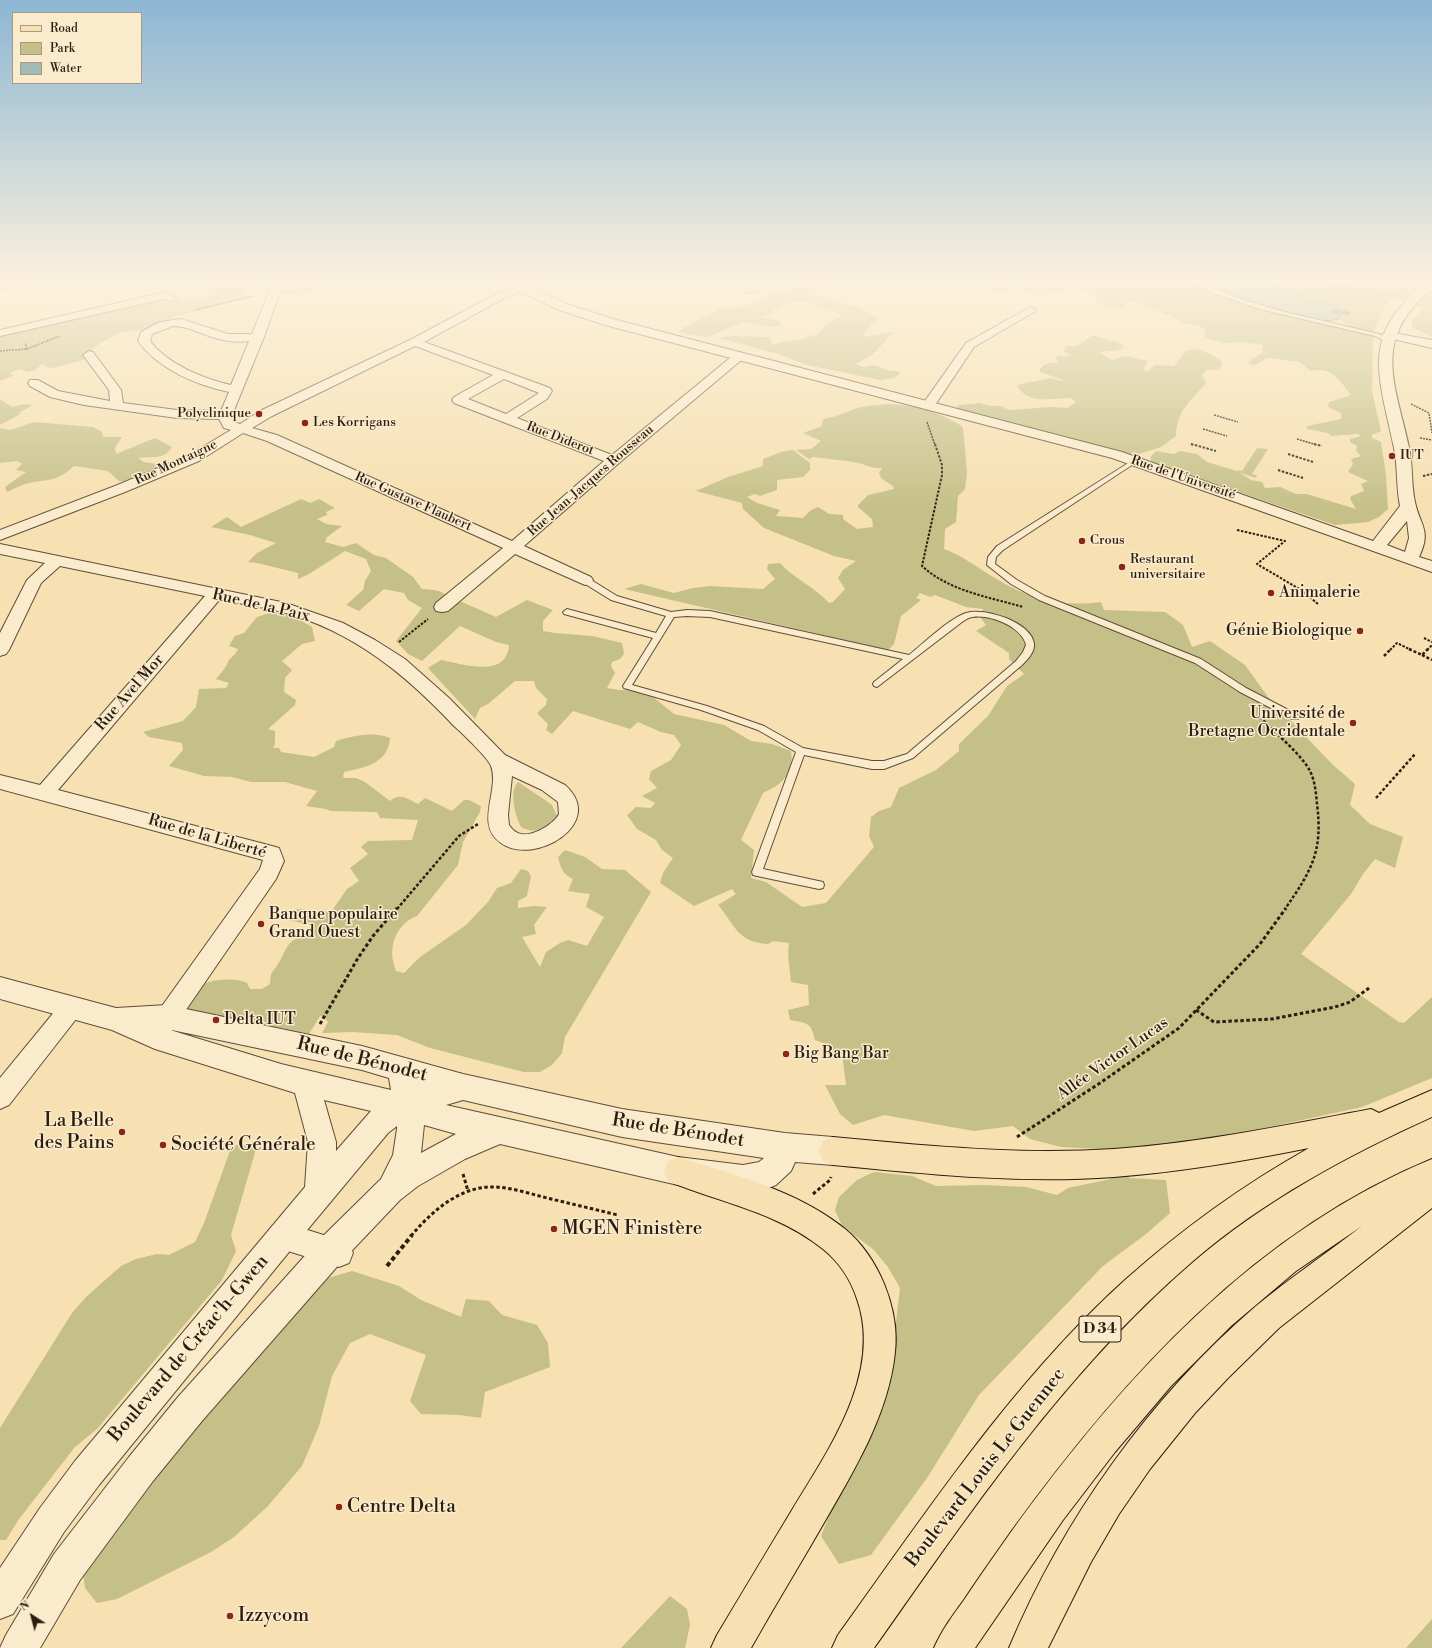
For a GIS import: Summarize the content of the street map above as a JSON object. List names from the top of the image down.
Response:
{
  "streets": {
    "main road": ["D 34", "Boulevard Louis Le Guennec"],
    "street": [
      "Rue Diderot",
      "Rue Montaigne",
      "Rue de l'Université",
      "Rue Jean-Jacques Rousseau",
      "Rue Gustave Flaubert",
      "Rue de la Paix",
      "Rue Avel Mor",
      "Rue de la Liberté",
      "Rue de Bénodet",
      "Boulevard de Créac'h-Gwen"
    ],
    "path": ["Allée Victor Lucas"]
  },
  "crossings": [
    ["Rue Diderot", "Rue Jean-Jacques Rousseau"],
    ["Rue Montaigne", "Rue Gustave Flaubert"],
    ["Rue Jean-Jacques Rousseau", "Rue Gustave Flaubert"],
    ["Rue de la Paix", "Rue Avel Mor"],
    ["Rue Avel Mor", "Rue de la Liberté"],
    ["Rue de la Liberté", "Rue de Bénodet"],
    ["Rue de Bénodet", "Boulevard de Créac'h-Gwen"]
  ],
  "places": [
    "Polyclinique",
    "Les Korrigans",
    "IUT",
    "Crous",
    "Restaurant universitaire",
    "Animalerie",
    "Génie Biologique",
    "Université de Bretagne Occidentale",
    "Banque populaire Grand Ouest",
    "Delta IUT",
    "Big Bang Bar",
    "La Belle des Pains",
    "Société Générale",
    "MGEN Finistère",
    "Centre Delta",
    "Izzycom"
  ],
  "legend": ["Road", "Park", "Water"],
  "north": "top left"
}
